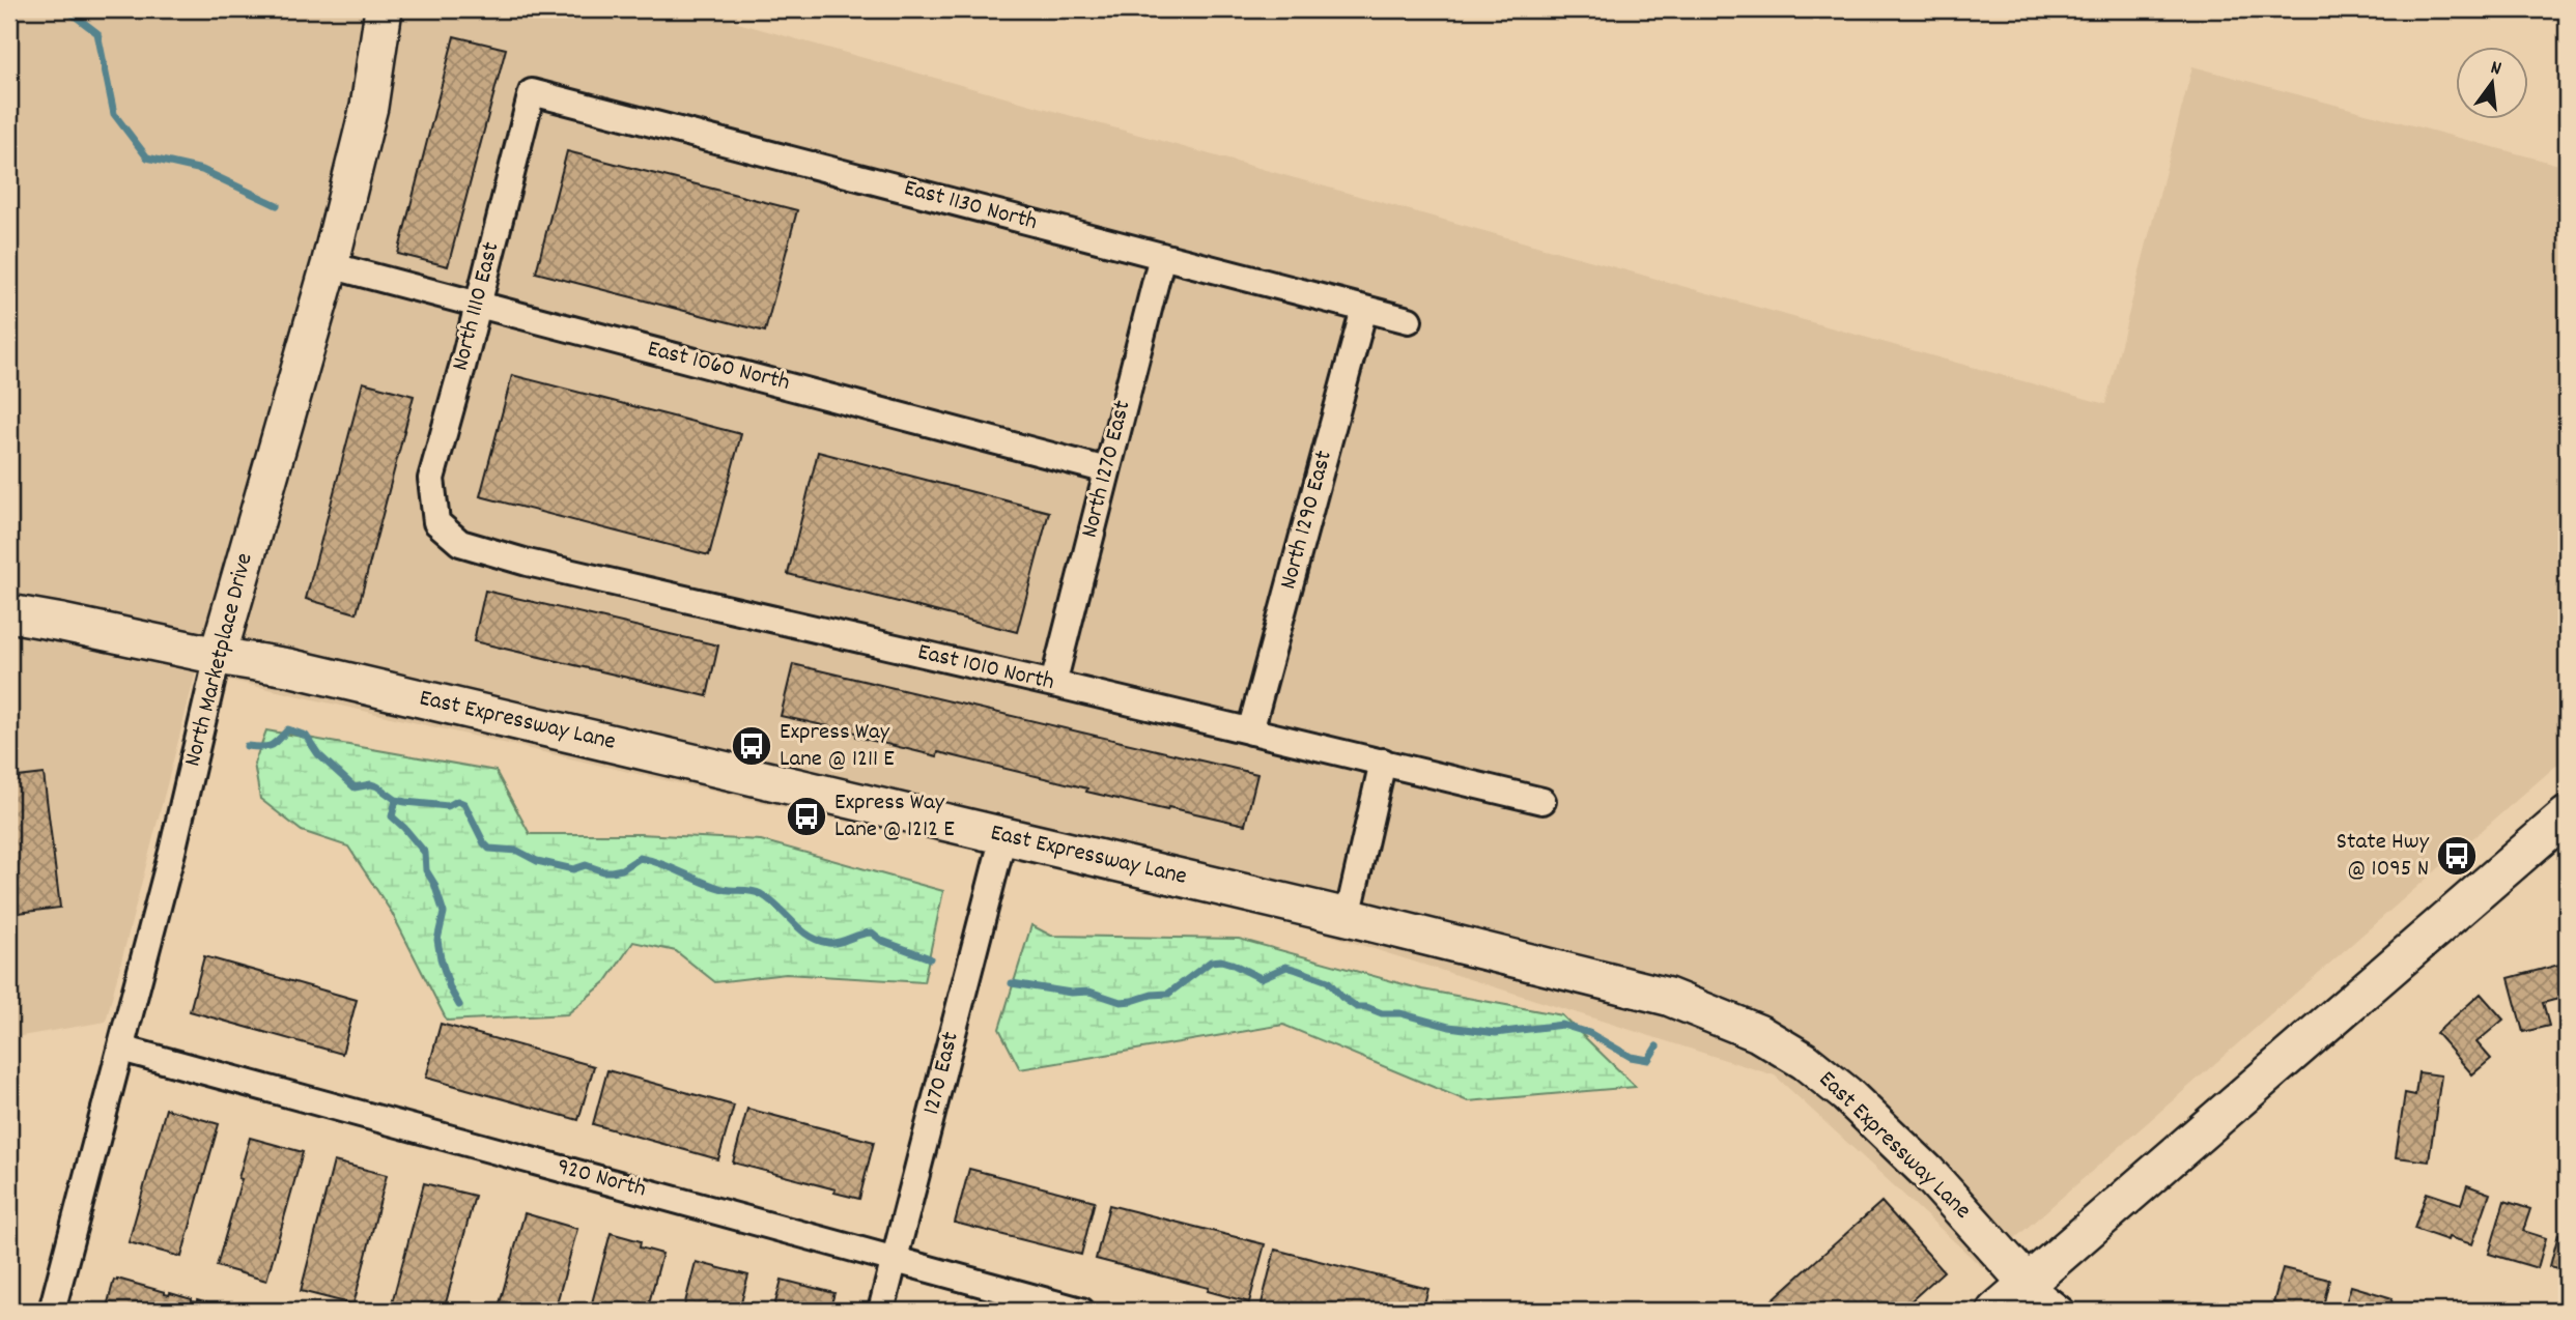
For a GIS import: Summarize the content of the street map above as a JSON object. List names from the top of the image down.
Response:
{
  "streets": {
    "street": [
      "East 1130 North",
      "North 1110 East",
      "East 1060 North",
      "North 1270 East",
      "North 1290 East",
      "North Marketplace Drive",
      "East 1010 North",
      "East Expressway Lane",
      "1270 East",
      "920 North"
    ]
  },
  "crossings": [
    ["East 1130 North", "North 1110 East"],
    ["East 1130 North", "North 1270 East"],
    ["East 1130 North", "North 1290 East"],
    ["North 1110 East", "East 1060 North"],
    ["North 1110 East", "East 1010 North"],
    ["East 1060 North", "North 1270 East"],
    ["East 1060 North", "North Marketplace Drive"],
    ["North 1270 East", "East 1010 North"],
    ["North 1290 East", "East 1010 North"],
    ["North Marketplace Drive", "East Expressway Lane"],
    ["North Marketplace Drive", "920 North"],
    ["East Expressway Lane", "1270 East"],
    ["1270 East", "920 North"]
  ],
  "places": {
    "bus stop": ["Express Way Lane @ 1211 E", "Express Way Lane @ 1212 E", "State Hwy @ 1095 N"]
  },
  "north": "top"
}
